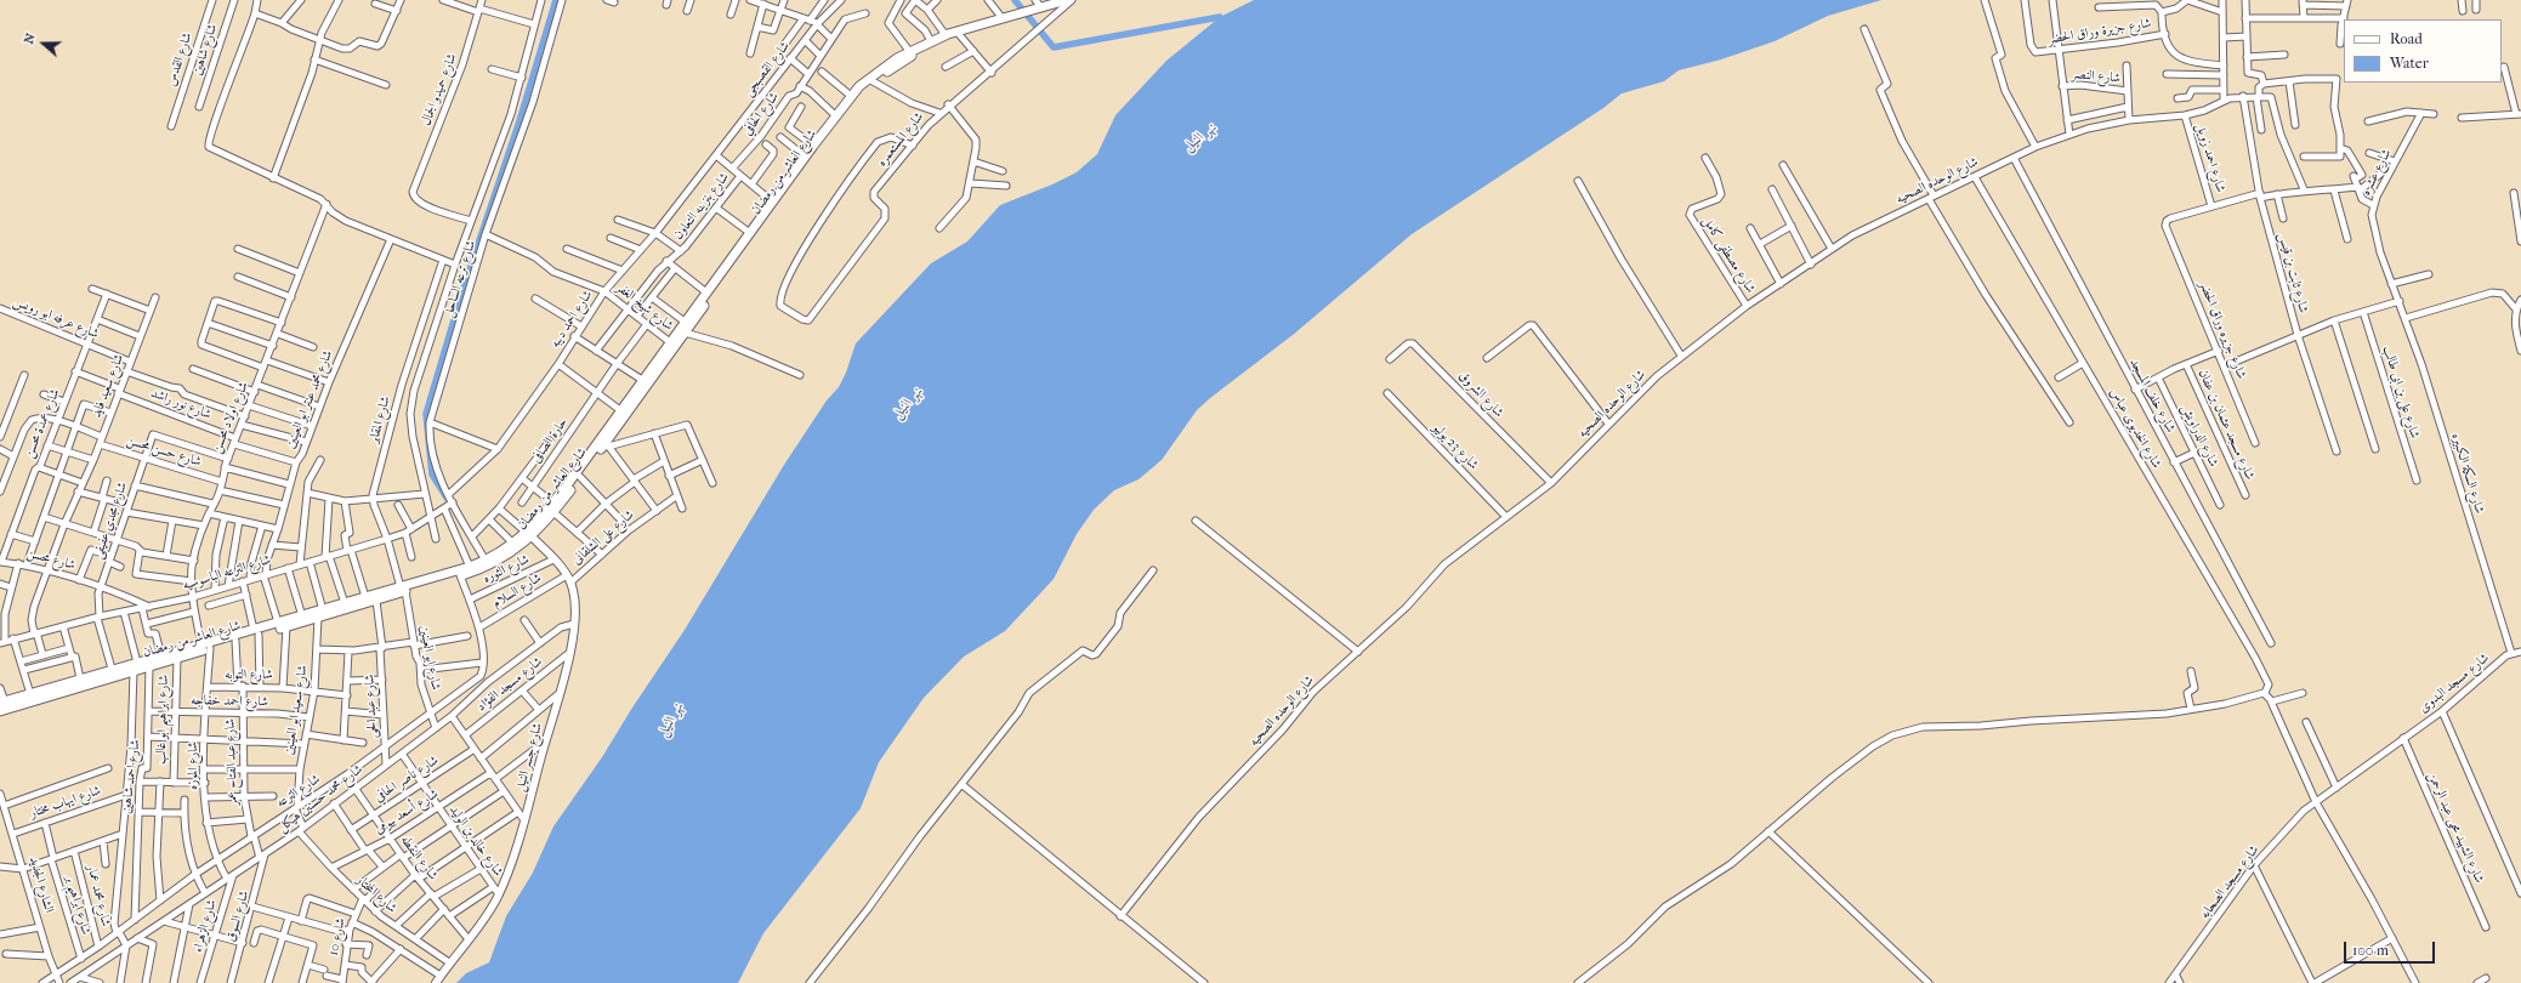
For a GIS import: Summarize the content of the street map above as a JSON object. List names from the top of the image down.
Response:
{
  "streets": {
    "main road": ["شارع العاشر من رمضان"],
    "street": [
      "شارع جزيرة وراق الحضر",
      "شارع شاهين",
      "شارع القدس",
      "شارع القصبجى",
      "شارع النصر",
      "شارع حميدو الجمال",
      "شارع الحافي",
      "شارع المستعمره",
      "شارع احمد زويل",
      "شارع عشره",
      "شارع الوحده الصحيه",
      "شارع بنزينه التعاون",
      "شارع مصطفى كامل",
      "شارع ثابت بن قيس",
      "شارع ترعه الساحل",
      "شارع شيخ الغفر",
      "شارع عرفه ابو رويس",
      "شارع احمد ديبه",
      "شارع جزيره وراق الحضر",
      "شارع سعيد فايد",
      "شارع على بن ابى طالب",
      "شارع الشروق",
      "شارع خلف المسجد",
      "شارع محمد عنتر ابو العينين",
      "شارع نور راشد",
      "شارع اولاد محسن",
      "شارع المقابر",
      "شارع عمدة محسن",
      "شارع مسجد عثمان بن عفان",
      "شارع الخديوى عباس",
      "شارع الدراويش",
      "حارة الصافى",
      "شارع 23 يوليو",
      "شارع حسن محسن",
      "شارع السكة الكبيره",
      "شارع مجدي عفيفى",
      "شارع على الشلقانى",
      "شارع محسن",
      "شارع الثوره",
      "شارع الترعه الباسوسيه",
      "شارع السلام",
      "شارع ابو العينين",
      "شارع التوبه",
      "شارع مسجد البدوى",
      "شارع مسجد الفؤاد",
      "شارع احمد خفاجه",
      "شارع عبد الحى",
      "شارع سعيد ابو العينين",
      "شارع ابراهيم ابو غالب",
      "شارع جسر النيل",
      "شارع عبد الفتاح عمر",
      "شارع الموزه",
      "شارع احمد شاهين",
      "شارع ناصر الحافي",
      "شارع الترعه",
      "شارع محمد حسنين هيكل",
      "شارع ايهاب مختار",
      "شارع أسعد بيومى",
      "شارع الشهيد محى عبد الرحمن",
      "شارع خالد بن الوليد",
      "شارع النقطه",
      "شارع مسجد الصحابه",
      "الشارع الجديد",
      "شارع المختار",
      "شارع محمد عمار",
      "شارع ابراهيم بر",
      "شارع السوق",
      "شارع الزهراء",
      "شارع 10"
    ]
  },
  "crossings": [
    ["شارع القصبجى", "شارع احمد ديبه"],
    ["شارع حميدو الجمال", "شارع ترعه الساحل"],
    ["شارع احمد زويل", "شارع الوحده الصحيه"],
    ["شارع احمد زويل", "شارع جزيره وراق الحضر"],
    ["شارع العاشر من رمضان", "شارع ترعه الساحل"],
    ["شارع العاشر من رمضان", "شارع شيخ الغفر"],
    ["شارع العاشر من رمضان", "شارع اولاد محسن"],
    ["شارع العاشر من رمضان", "شارع مجدي عفيفى"],
    ["شارع العاشر من رمضان", "شارع ابو العينين"],
    ["شارع العاشر من رمضان", "شارع عبد الحى"],
    ["شارع العاشر من رمضان", "شارع سعيد ابو العينين"],
    ["شارع العاشر من رمضان", "شارع ابراهيم ابو غالب"],
    ["شارع العاشر من رمضان", "شارع عبد الفتاح عمر"],
    ["شارع العاشر من رمضان", "شارع الموزه"],
    ["شارع العاشر من رمضان", "شارع احمد شاهين"],
    ["شارع عشره", "شارع السكة الكبيره"],
    ["شارع الوحده الصحيه", "شارع مصطفى كامل"],
    ["شارع الوحده الصحيه", "شارع ثابت بن قيس"],
    ["شارع الوحده الصحيه", "شارع الشروق"],
    ["شارع الوحده الصحيه", "شارع خلف المسجد"],
    ["شارع الوحده الصحيه", "شارع الخديوى عباس"],
    ["شارع الوحده الصحيه", "شارع 23 يوليو"],
    ["شارع بنزينه التعاون", "شارع شيخ الغفر"],
    ["شارع بنزينه التعاون", "شارع احمد ديبه"],
    ["شارع ترعه الساحل", "شارع شيخ الغفر"],
    ["شارع ترعه الساحل", "شارع احمد ديبه"],
    ["شارع ترعه الساحل", "شارع الترعه الباسوسيه"],
    ["شارع شيخ الغفر", "شارع احمد ديبه"],
    ["شارع شيخ الغفر", "حارة الصافى"],
    ["شارع عرفه ابو رويس", "شارع سعيد فايد"],
    ["شارع عرفه ابو رويس", "شارع عمدة محسن"],
    ["شارع سعيد فايد", "شارع نور راشد"],
    ["شارع سعيد فايد", "شارع حسن محسن"],
    ["شارع سعيد فايد", "شارع محسن"],
    ["شارع سعيد فايد", "شارع الترعه الباسوسيه"],
    ["شارع محمد عنتر ابو العينين", "شارع نور راشد"],
    ["شارع محمد عنتر ابو العينين", "شارع الترعه الباسوسيه"],
    ["شارع نور راشد", "شارع اولاد محسن"],
    ["شارع نور راشد", "شارع عمدة محسن"],
    ["شارع اولاد محسن", "شارع حسن محسن"],
    ["شارع اولاد محسن", "شارع مجدي عفيفى"],
    ["شارع اولاد محسن", "شارع الترعه الباسوسيه"],
    ["شارع اولاد محسن", "شارع الموزه"],
    ["شارع عمدة محسن", "شارع محسن"],
    ["شارع حسن محسن", "شارع مجدي عفيفى"],
    ["شارع السكة الكبيره", "شارع مسجد البدوى"],
    ["شارع مجدي عفيفى", "شارع محسن"],
    ["شارع مجدي عفيفى", "شارع الترعه الباسوسيه"],
    ["شارع على الشلقانى", "شارع السلام"],
    ["شارع على الشلقانى", "شارع جسر النيل"],
    ["شارع محسن", "شارع الترعه الباسوسيه"],
    ["شارع السلام", "شارع جسر النيل"],
    ["شارع ابو العينين", "شارع الترعه"],
    ["شارع ابو العينين", "شارع محمد حسنين هيكل"],
    ["شارع التوبه", "شارع سعيد ابو العينين"],
    ["شارع التوبه", "شارع عبد الفتاح عمر"],
    ["شارع التوبه", "شارع الموزه"],
    ["شارع مسجد البدوى", "شارع الشهيد محى عبد الرحمن"],
    ["شارع مسجد البدوى", "شارع مسجد الصحابه"],
    ["شارع مسجد الفؤاد", "شارع جسر النيل"],
    ["شارع احمد خفاجه", "شارع سعيد ابو العينين"],
    ["شارع احمد خفاجه", "شارع ابراهيم ابو غالب"],
    ["شارع احمد خفاجه", "شارع عبد الفتاح عمر"],
    ["شارع احمد خفاجه", "شارع الموزه"],
    ["شارع احمد خفاجه", "شارع احمد شاهين"],
    ["شارع عبد الحى", "شارع الترعه"],
    ["شارع عبد الحى", "شارع محمد حسنين هيكل"],
    ["شارع سعيد ابو العينين", "شارع الترعه"],
    ["شارع سعيد ابو العينين", "شارع المختار"],
    ["شارع جسر النيل", "شارع محمد حسنين هيكل"],
    ["شارع جسر النيل", "شارع خالد بن الوليد"],
    ["شارع جسر النيل", "شارع النقطه"],
    ["شارع جسر النيل", "شارع المختار"],
    ["شارع عبد الفتاح عمر", "شارع الترعه"],
    ["شارع عبد الفتاح عمر", "شارع محمد حسنين هيكل"],
    ["شارع عبد الفتاح عمر", "شارع السوق"],
    ["شارع الموزه", "شارع الترعه"],
    ["شارع الموزه", "شارع محمد حسنين هيكل"],
    ["شارع الموزه", "شارع الزهراء"],
    ["شارع احمد شاهين", "شارع الترعه"],
    ["شارع ناصر الحافي", "شارع خالد بن الوليد"],
    ["شارع ناصر الحافي", "شارع النقطه"],
    ["شارع الترعه", "الشارع الجديد"],
    ["شارع الترعه", "شارع المختار"],
    ["شارع الترعه", "شارع محمد عمار"],
    ["شارع الترعه", "شارع ابراهيم بر"],
    ["شارع محمد حسنين هيكل", "شارع خالد بن الوليد"],
    ["شارع محمد حسنين هيكل", "شارع النقطه"],
    ["شارع محمد حسنين هيكل", "شارع المختار"],
    ["شارع محمد حسنين هيكل", "شارع السوق"],
    ["شارع محمد حسنين هيكل", "شارع الزهراء"],
    ["شارع ايهاب مختار", "الشارع الجديد"],
    ["شارع ايهاب مختار", "شارع ابراهيم بر"],
    ["شارع أسعد بيومى", "شارع خالد بن الوليد"],
    ["شارع أسعد بيومى", "شارع النقطه"],
    ["شارع أسعد بيومى", "شارع المختار"],
    ["شارع الشهيد محى عبد الرحمن", "شارع مسجد الصحابه"],
    ["شارع المختار", "شارع 10"]
  ],
  "water": ["نهر النيل"],
  "legend": ["Road", "Water"],
  "scale_bar": "100 m",
  "north": "left"
}
